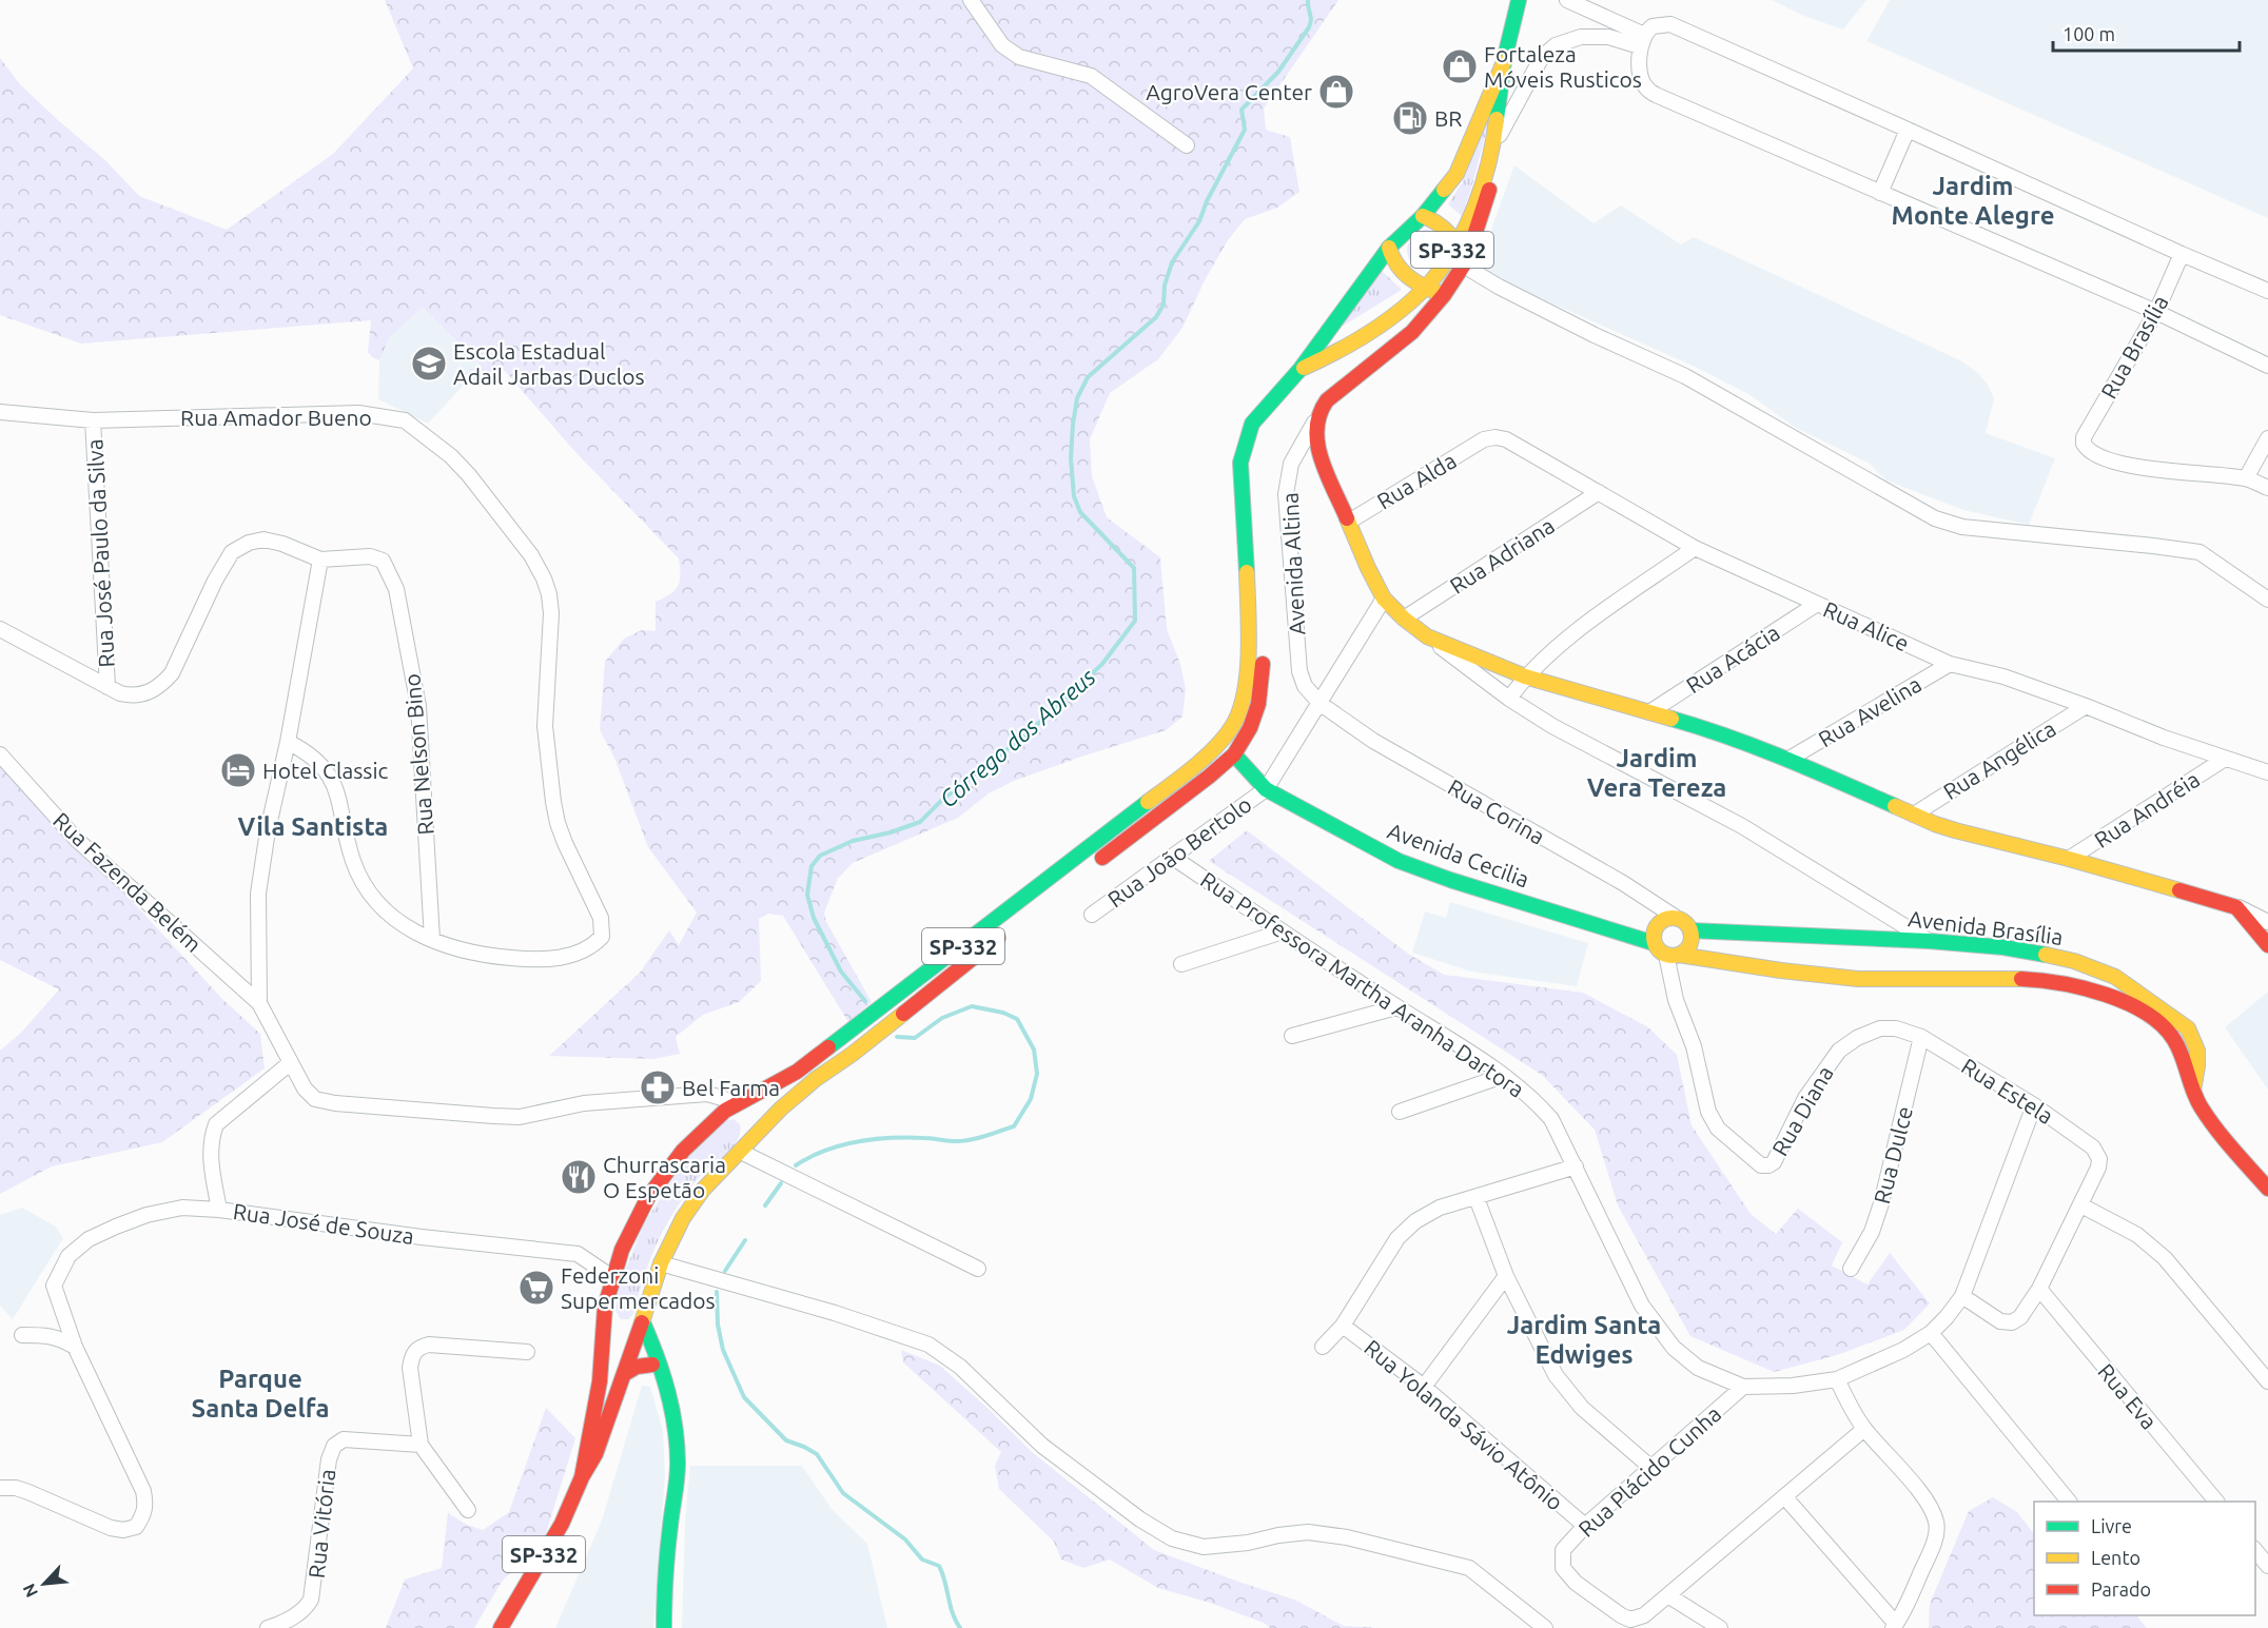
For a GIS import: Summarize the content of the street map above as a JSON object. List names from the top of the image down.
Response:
{
  "streets": {
    "main road": ["SP-332", "Avenida Cecilia", "Avenida Brasília"],
    "street": [
      "Rua Brasília",
      "Rua Amador Bueno",
      "Rua Alda",
      "Rua José Paulo da Silva",
      "Rua Adriana",
      "Avenida Altina",
      "Rua Alice",
      "Rua Acácia",
      "Rua Avelina",
      "Rua Nelson Bino",
      "Rua Angélica",
      "Rua Andréia",
      "Rua Corina",
      "Rua João Bertolo",
      "Rua Fazenda Belém",
      "Rua Professora Martha Aranha Dartora",
      "Rua Estela",
      "Rua Diana",
      "Rua Dulce",
      "Rua José de Souza",
      "Rua Eva",
      "Rua Yolanda Sávio Atônio",
      "Rua Plácido Cunha",
      "Rua Vitória"
    ]
  },
  "crossings": [
    ["SP-332", "Avenida Cecilia"],
    ["SP-332", "Rua José de Souza"],
    ["Rua Amador Bueno", "Rua José Paulo da Silva"],
    ["Rua Amador Bueno", "Rua Nelson Bino"],
    ["Rua Alda", "Rua Alice"],
    ["Rua Adriana", "Rua Alice"],
    ["Avenida Altina", "Rua Corina"],
    ["Rua Alice", "Rua Acácia"],
    ["Rua Alice", "Rua Avelina"],
    ["Rua Alice", "Rua Angélica"],
    ["Rua Alice", "Rua Andréia"],
    ["Rua Corina", "Avenida Cecilia"],
    ["Rua Corina", "Avenida Brasília"],
    ["Rua Corina", "Rua Diana"],
    ["Rua João Bertolo", "Avenida Cecilia"],
    ["Rua João Bertolo", "Rua Professora Martha Aranha Dartora"],
    ["Avenida Cecilia", "Avenida Brasília"],
    ["Avenida Cecilia", "Rua Diana"],
    ["Avenida Brasília", "Rua Diana"],
    ["Rua Professora Martha Aranha Dartora", "Rua Estela"],
    ["Rua Professora Martha Aranha Dartora", "Rua Plácido Cunha"],
    ["Rua Estela", "Rua Diana"],
    ["Rua Estela", "Rua Dulce"],
    ["Rua Diana", "Rua Dulce"],
    ["Rua Yolanda Sávio Atônio", "Rua Plácido Cunha"]
  ],
  "districts": [
    "Jardim Monte Alegre",
    "Jardim Vera Tereza",
    "Vila Santista",
    "Jardim Santa Edwiges",
    "Parque Santa Delfa"
  ],
  "water": ["Córrego dos Abreus"],
  "places": {
    "shop": ["Fortaleza Móveis Rusticos", "AgroVera Center"],
    "fuel station": ["BR"],
    "school or university": ["Escola Estadual Adail Jarbas Duclos"],
    "hotel": ["Hotel Classic"],
    "pharmacy": ["Bel Farma"],
    "restaurant": ["Churrascaria O Espetão"],
    "supermarket": ["Federzoni Supermercados"]
  },
  "legend": ["Livre", "Lento", "Parado"],
  "scale_bar": "100 m",
  "north": "bottom left"
}
